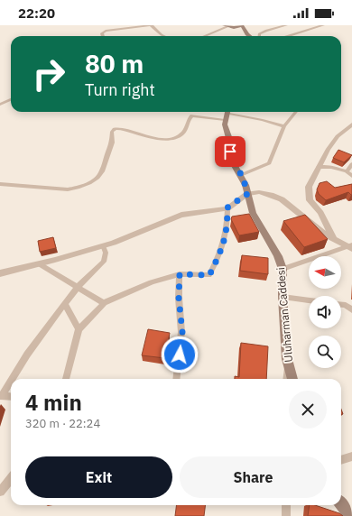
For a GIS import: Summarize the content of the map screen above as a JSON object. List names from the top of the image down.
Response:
{
  "streets": {
    "main road": ["Uluharman Caddesi"]
  },
  "north": "left",
  "page": {
    "status": "22:20",
    "turn": ["80 m", "Turn right"],
    "heading": ["4 min", "320 m · 22:24"],
    "buttons": ["Exit", "Share"]
  }
}
